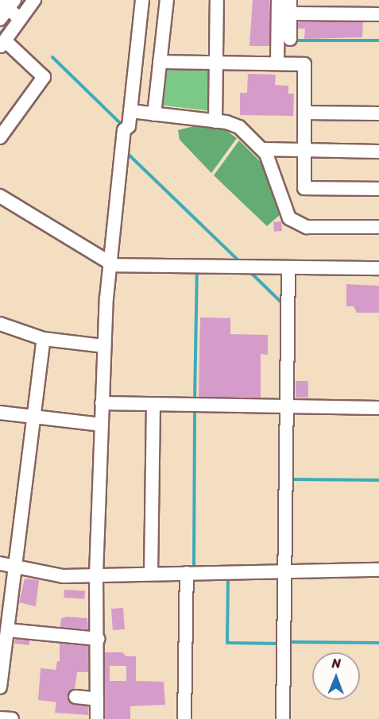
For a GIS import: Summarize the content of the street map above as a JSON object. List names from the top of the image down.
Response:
{
  "north": "top"
}
